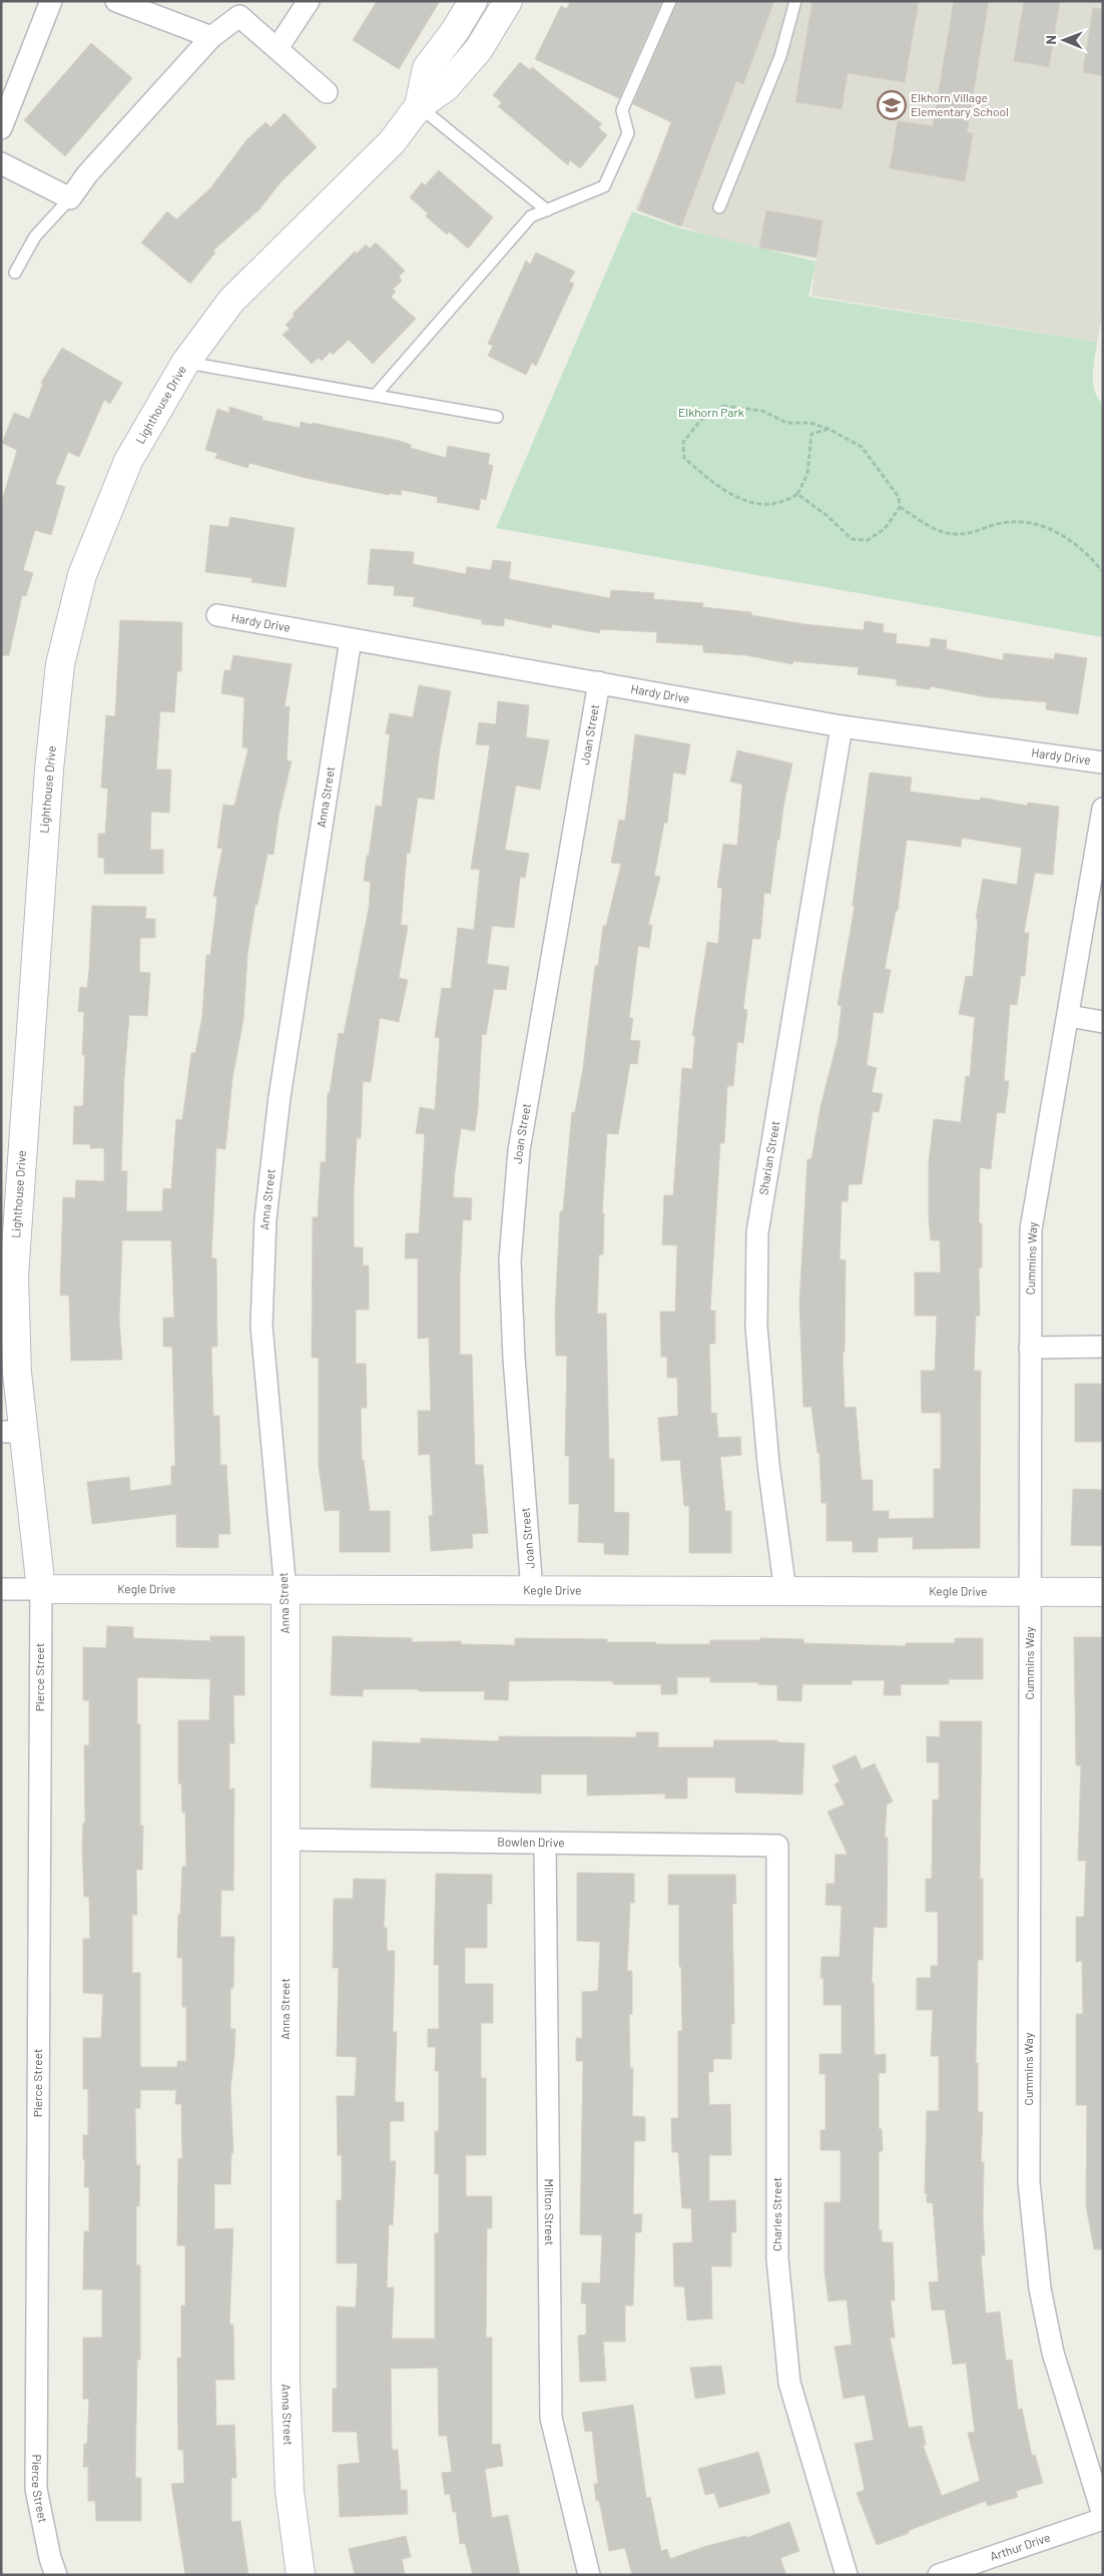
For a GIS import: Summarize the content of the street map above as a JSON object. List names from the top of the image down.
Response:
{
  "streets": {
    "street": [
      "Lighthouse Drive",
      "Hardy Drive",
      "Joan Street",
      "Anna Street",
      "Sharian Street",
      "Cummins Way",
      "Kegle Drive",
      "Pierce Street",
      "Bowlen Drive",
      "Milton Street",
      "Charles Street",
      "Arthur Drive"
    ]
  },
  "crossings": [
    ["Lighthouse Drive", "Kegle Drive"],
    ["Lighthouse Drive", "Pierce Street"],
    ["Hardy Drive", "Joan Street"],
    ["Hardy Drive", "Anna Street"],
    ["Hardy Drive", "Sharian Street"],
    ["Joan Street", "Kegle Drive"],
    ["Anna Street", "Kegle Drive"],
    ["Anna Street", "Bowlen Drive"],
    ["Sharian Street", "Kegle Drive"],
    ["Cummins Way", "Kegle Drive"],
    ["Cummins Way", "Arthur Drive"],
    ["Kegle Drive", "Pierce Street"],
    ["Bowlen Drive", "Milton Street"],
    ["Bowlen Drive", "Charles Street"]
  ],
  "parks": ["Elkhorn Park"],
  "places": {
    "school or university": ["Elkhorn Village Elementary School"]
  },
  "north": "left"
}
